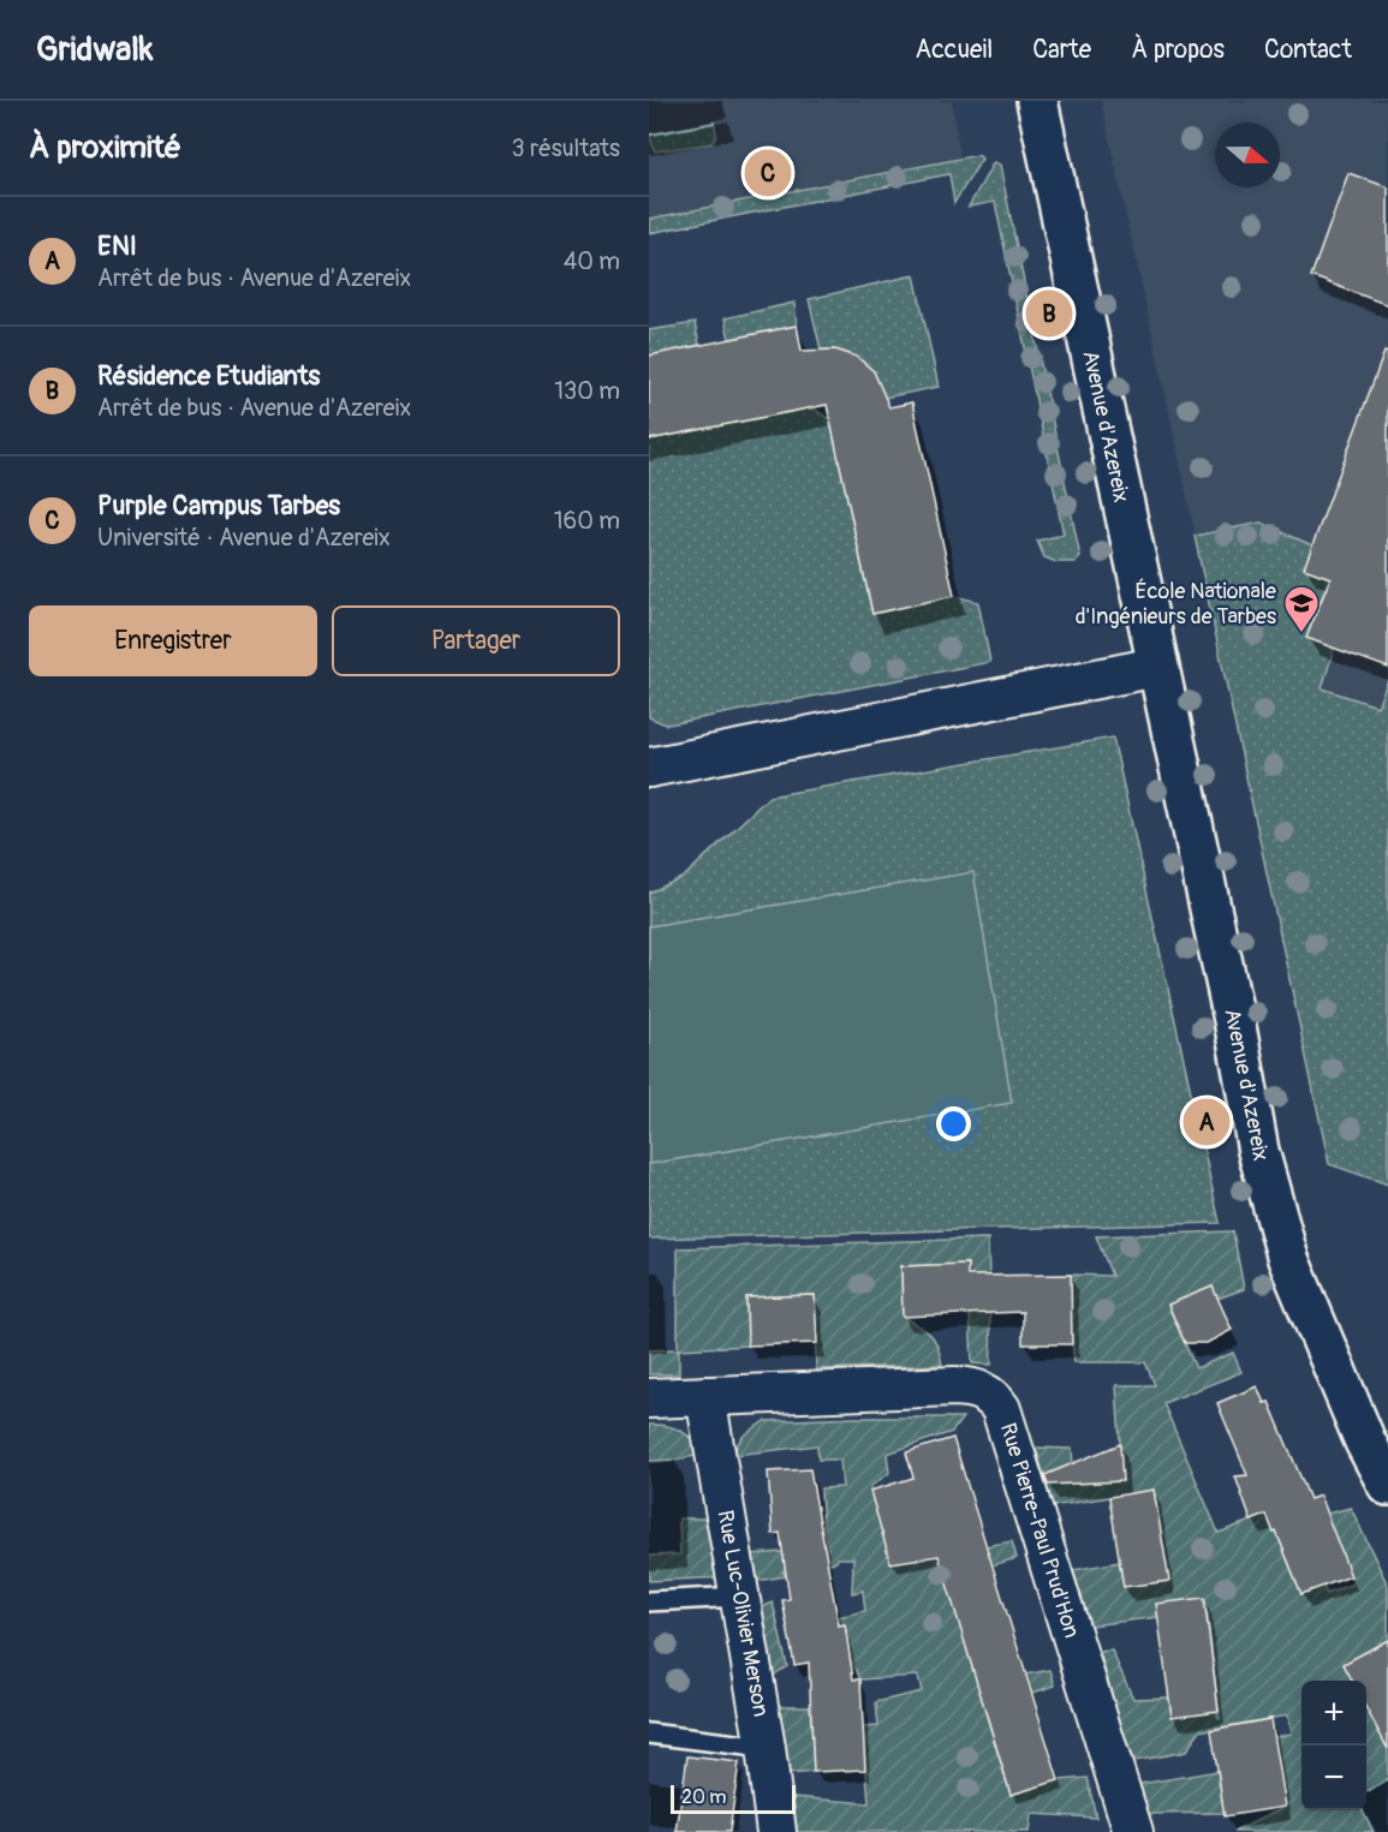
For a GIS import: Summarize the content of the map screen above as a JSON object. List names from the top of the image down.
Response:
{
  "streets": {
    "main road": ["Avenue d'Azereix"],
    "street": ["Rue Pierre-Paul Prud'Hon", "Rue Luc-Olivier Merson"]
  },
  "crossings": [
    ["Rue Pierre-Paul Prud'Hon", "Rue Luc-Olivier Merson"]
  ],
  "places": {
    "school or university": ["École Nationale d'Ingénieurs de Tarbes"]
  },
  "scale_bar": "20 m",
  "north": "right",
  "page": {
    "header": "Gridwalk",
    "nav": [
      "Accueil",
      "Carte",
      "À propos",
      "Contact"
    ],
    "heading": ["À proximité", "3 résultats"],
    "pins": ["C", "B", "A"],
    "list": [
      {
        "mark": "A",
        "name": "ENI",
        "note": "Arrêt de bus · Avenue d'Azereix",
        "value": "40 m"
      },
      {
        "mark": "B",
        "name": "Résidence Etudiants",
        "note": "Arrêt de bus · Avenue d'Azereix",
        "value": "130 m"
      },
      {
        "mark": "C",
        "name": "Purple Campus Tarbes",
        "note": "Université · Avenue d'Azereix",
        "value": "160 m"
      }
    ],
    "buttons": ["Enregistrer", "Partager"],
    "map_buttons": ["+", "−"],
    "scale": "20 m"
  }
}
